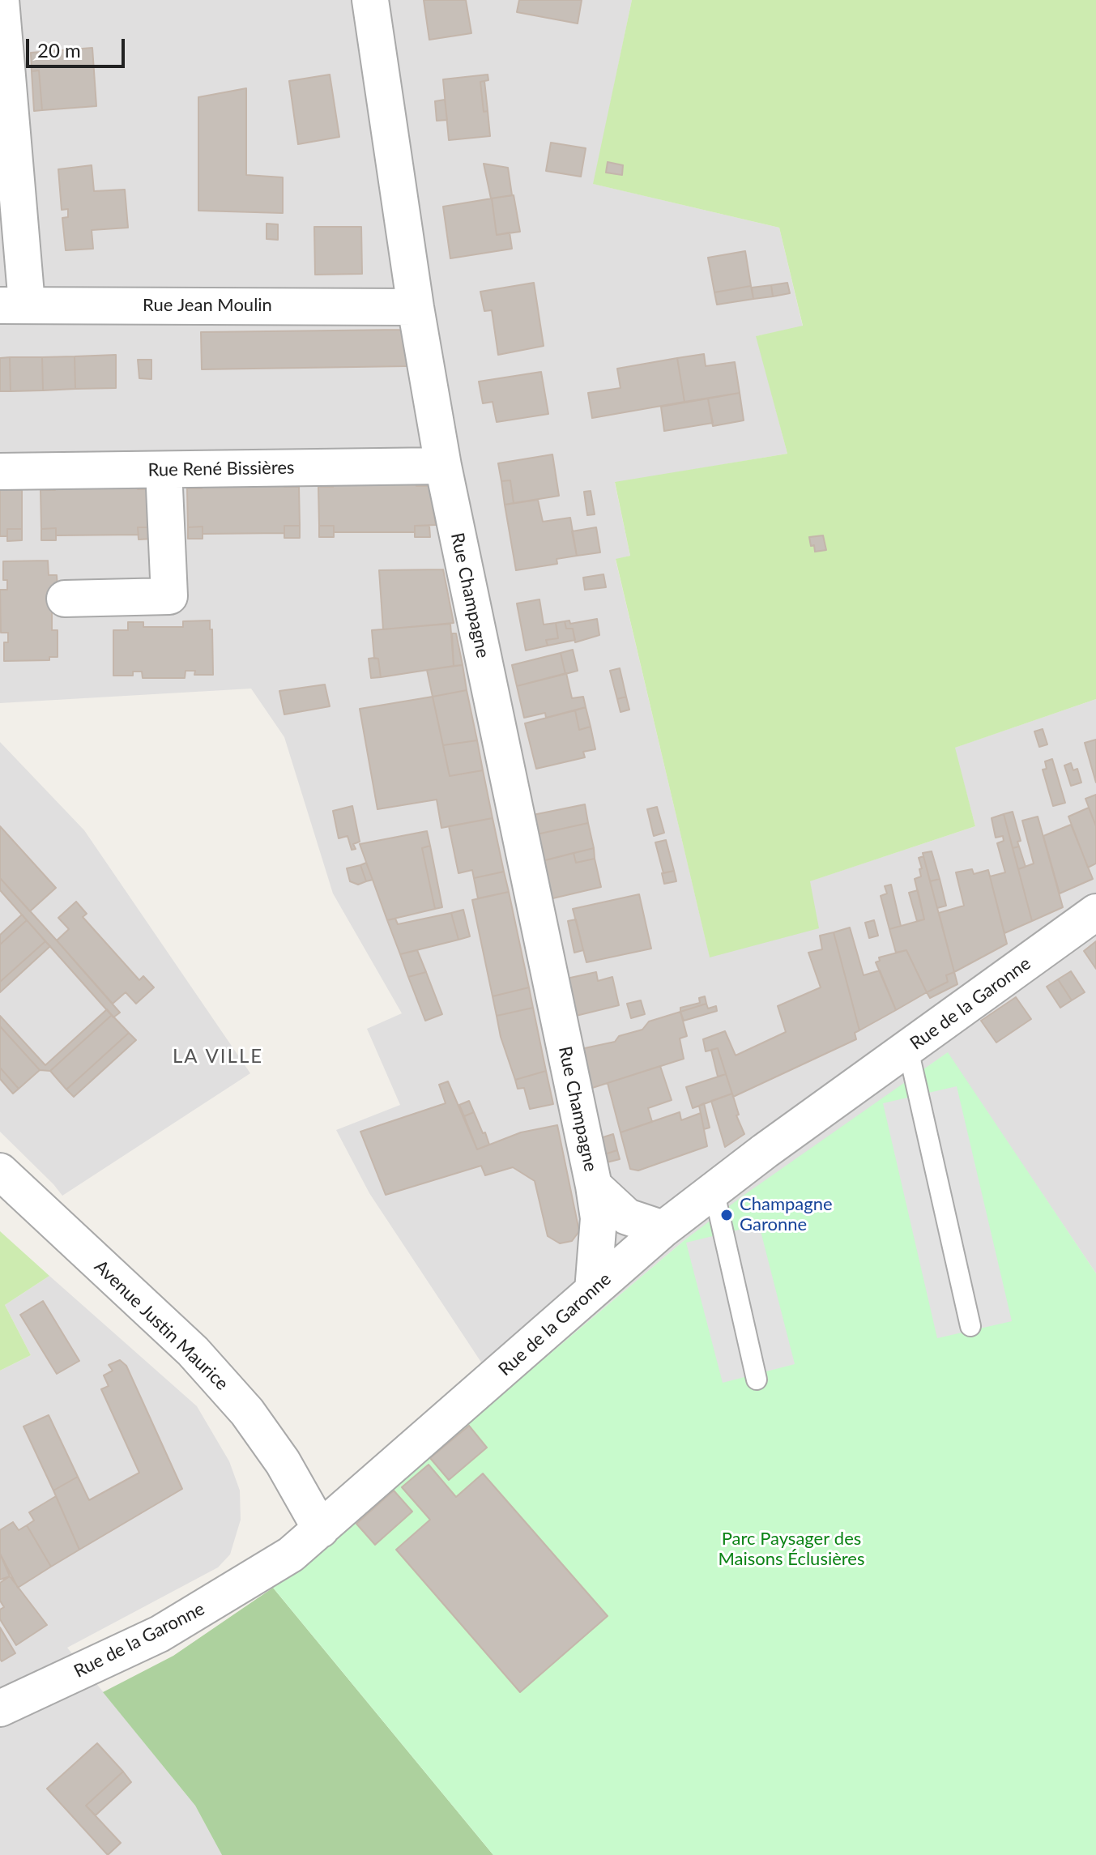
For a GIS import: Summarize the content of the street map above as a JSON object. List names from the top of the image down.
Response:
{
  "streets": {
    "street": [
      "Rue Jean Moulin",
      "Rue René Bissières",
      "Rue Champagne",
      "Rue de la Garonne",
      "Avenue Justin Maurice"
    ]
  },
  "crossings": [
    ["Rue Jean Moulin", "Rue Champagne"],
    ["Rue René Bissières", "Rue Champagne"],
    ["Rue Champagne", "Rue de la Garonne"],
    ["Rue de la Garonne", "Avenue Justin Maurice"]
  ],
  "districts": ["LA VILLE"],
  "parks": ["Parc Paysager des Maisons Éclusières"],
  "places": ["Champagne Garonne"],
  "scale_bar": "20 m"
}
